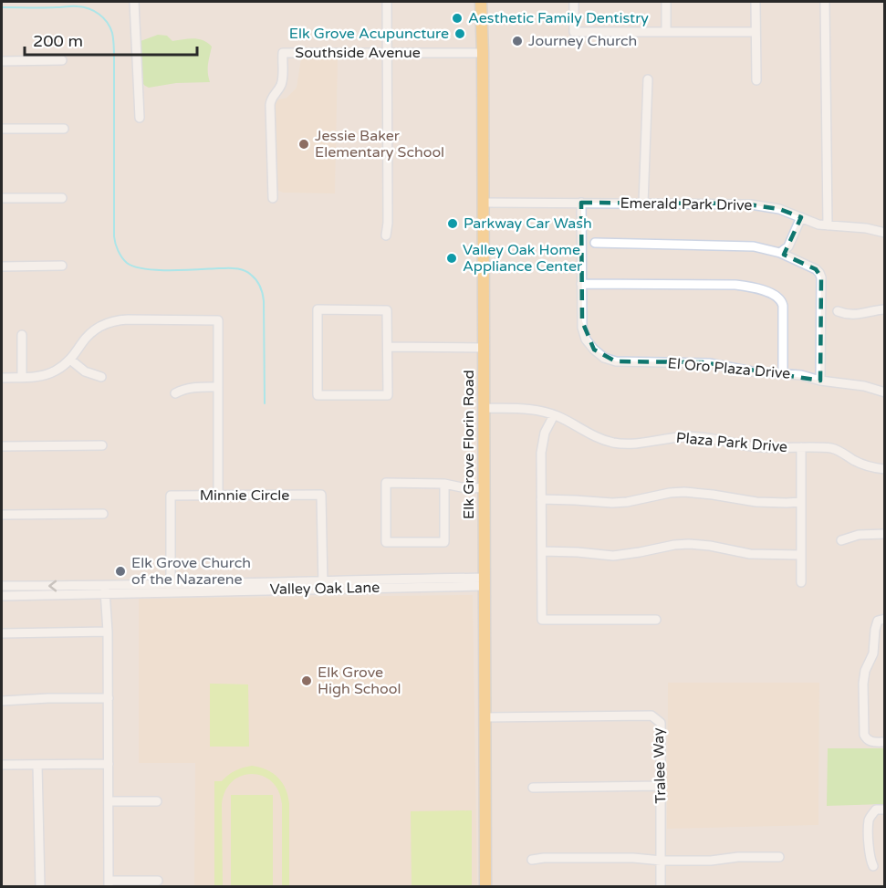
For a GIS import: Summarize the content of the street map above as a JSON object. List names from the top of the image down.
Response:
{
  "streets": {
    "main road": ["Elk Grove Florin Road"],
    "street": [
      "Southside Avenue",
      "Emerald Park Drive",
      "El Oro Plaza Drive",
      "Plaza Park Drive",
      "Minnie Circle",
      "Valley Oak Lane",
      "Tralee Way"
    ]
  },
  "crossings": [
    ["Southside Avenue", "Elk Grove Florin Road"],
    ["Emerald Park Drive", "El Oro Plaza Drive"],
    ["Emerald Park Drive", "Elk Grove Florin Road"],
    ["Plaza Park Drive", "Elk Grove Florin Road"],
    ["Elk Grove Florin Road", "Valley Oak Lane"],
    ["Elk Grove Florin Road", "Tralee Way"],
    ["Minnie Circle", "Valley Oak Lane"]
  ],
  "places": [
    "Aesthetic Family Dentistry",
    "Elk Grove Acupuncture",
    "Journey Church",
    "Jessie Baker Elementary School",
    "Parkway Car Wash",
    "Valley Oak Home Appliance Center",
    "Elk Grove Church of the Nazarene",
    "Elk Grove High School"
  ],
  "scale_bar": "200 m"
}
